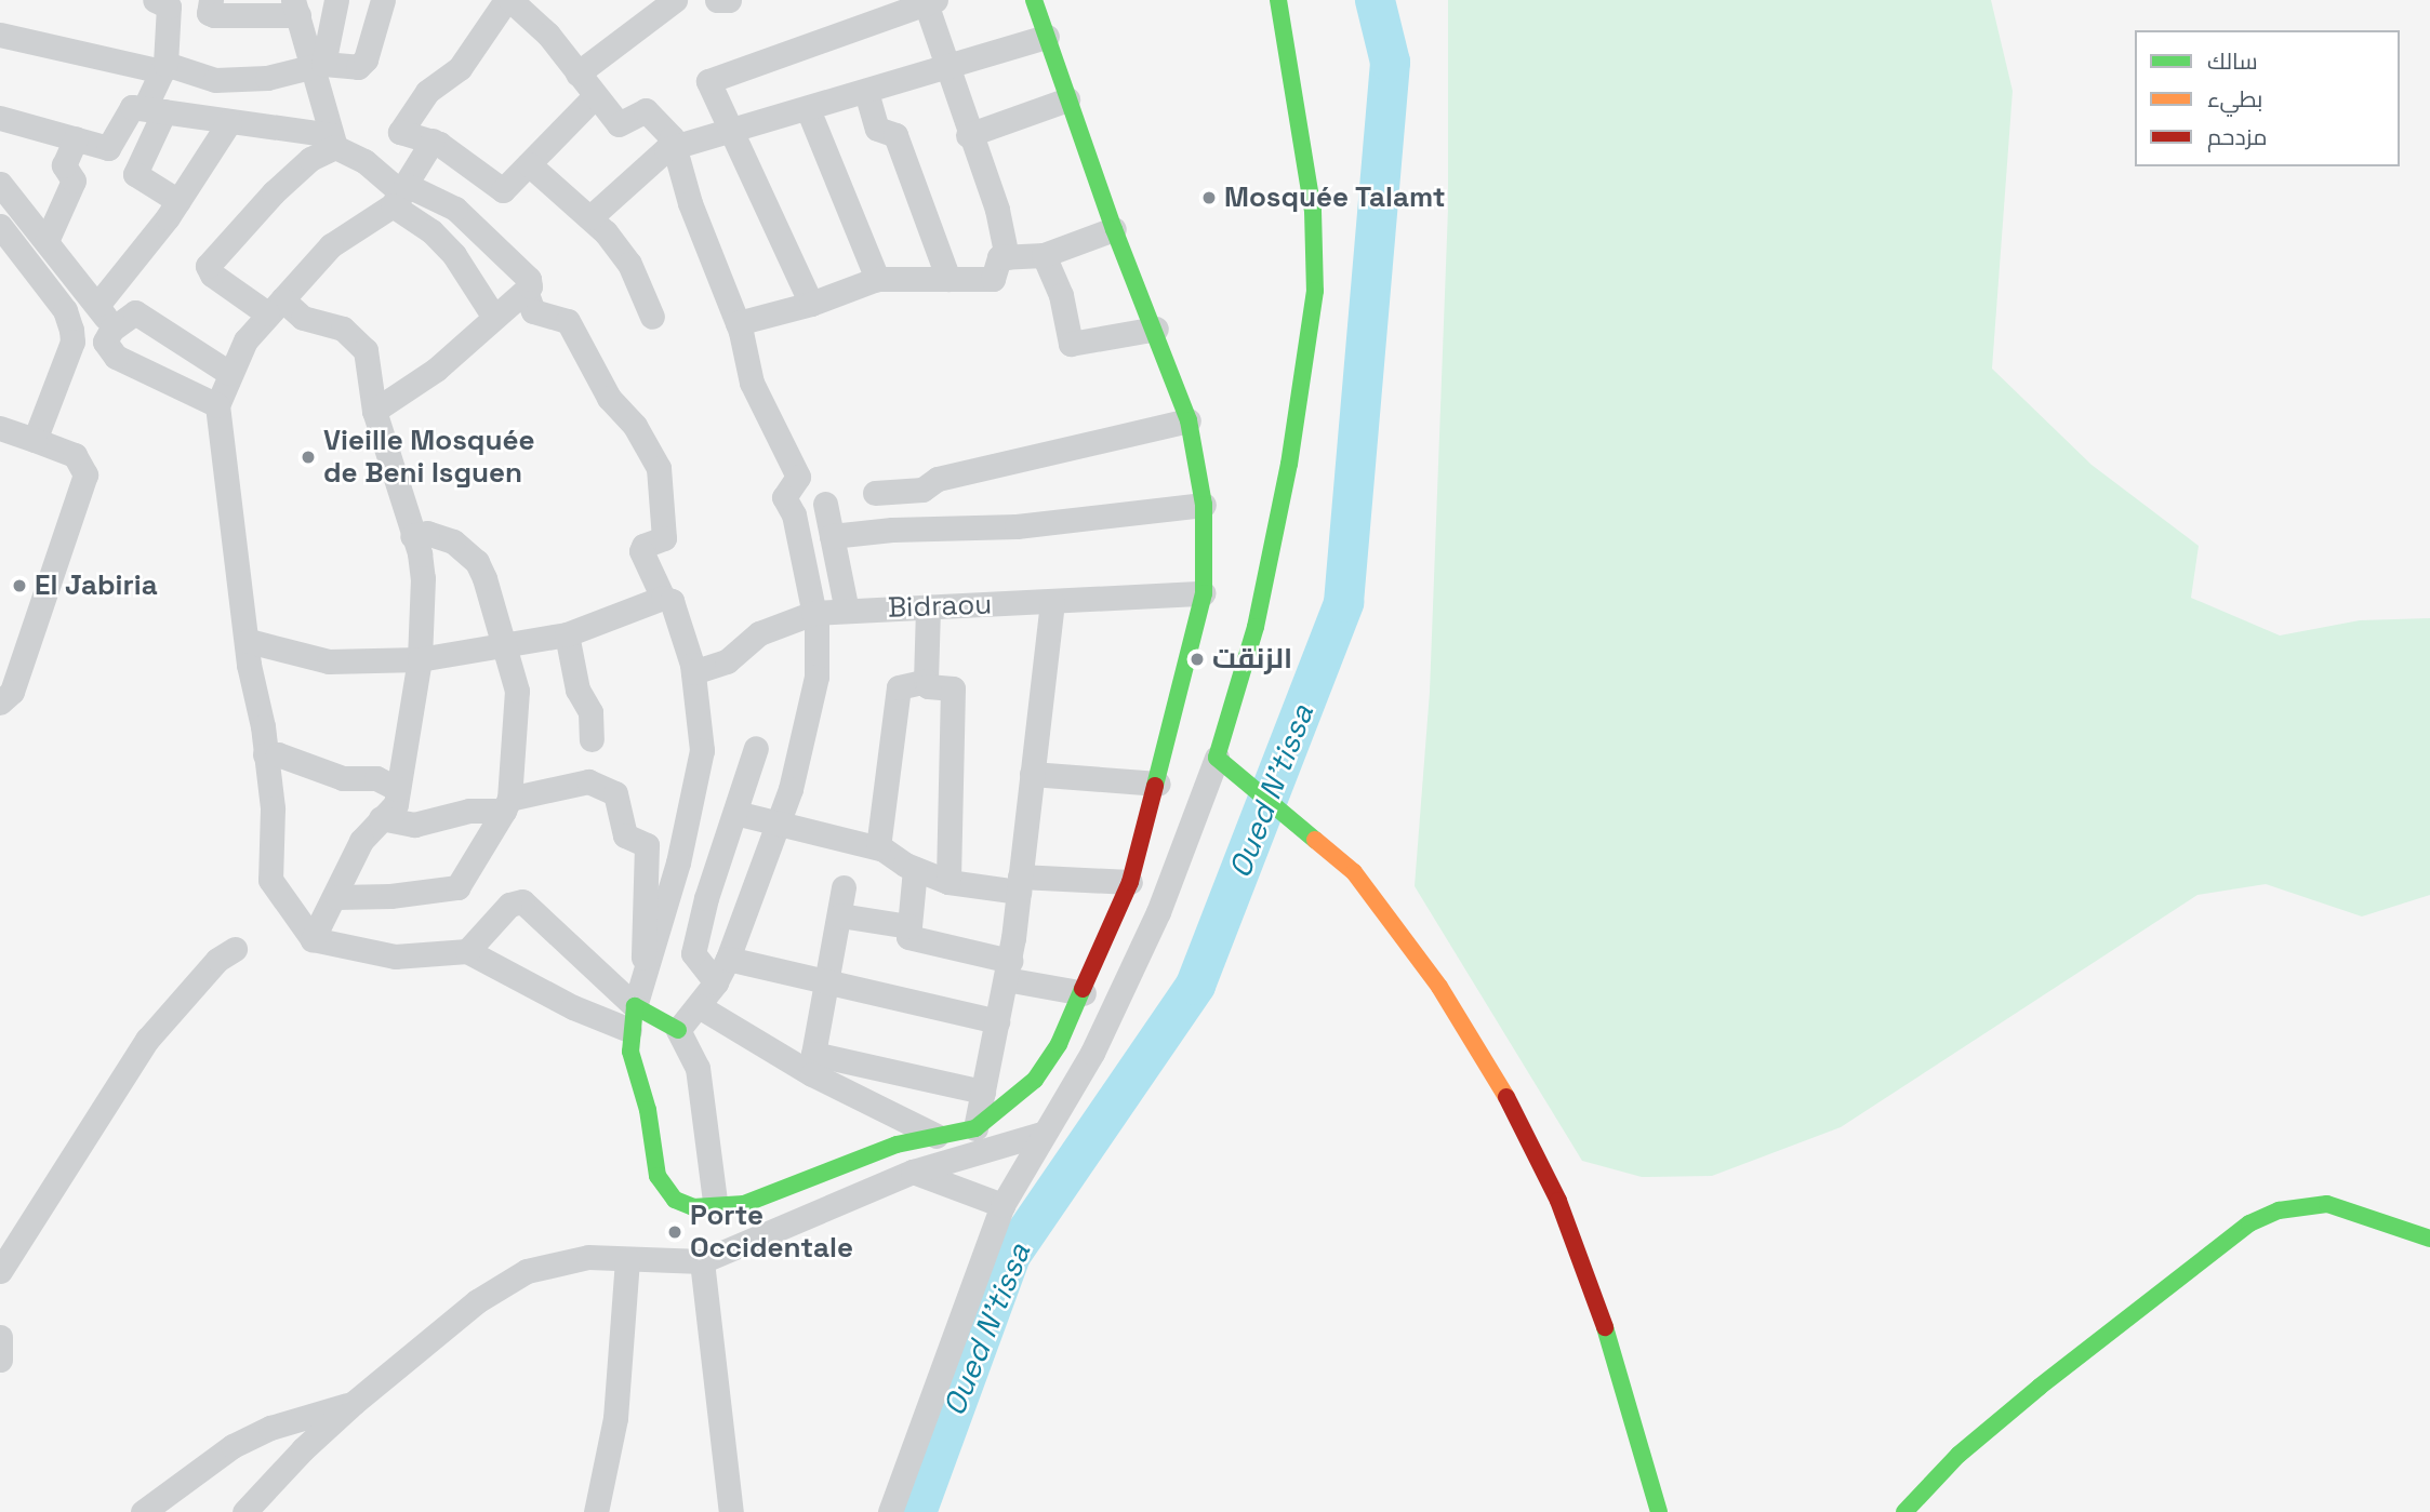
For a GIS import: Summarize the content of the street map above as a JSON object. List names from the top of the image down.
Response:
{
  "streets": {
    "street": ["Bidraou"]
  },
  "water": ["Oued N'tissa"],
  "places": [
    "Mosquée Talamt",
    "Vieille Mosquée de Beni Isguen",
    "El Jabiria",
    "الزنقت",
    "Porte Occidentale"
  ],
  "legend": ["سالك", "بطيء", "مزدحم"]
}
